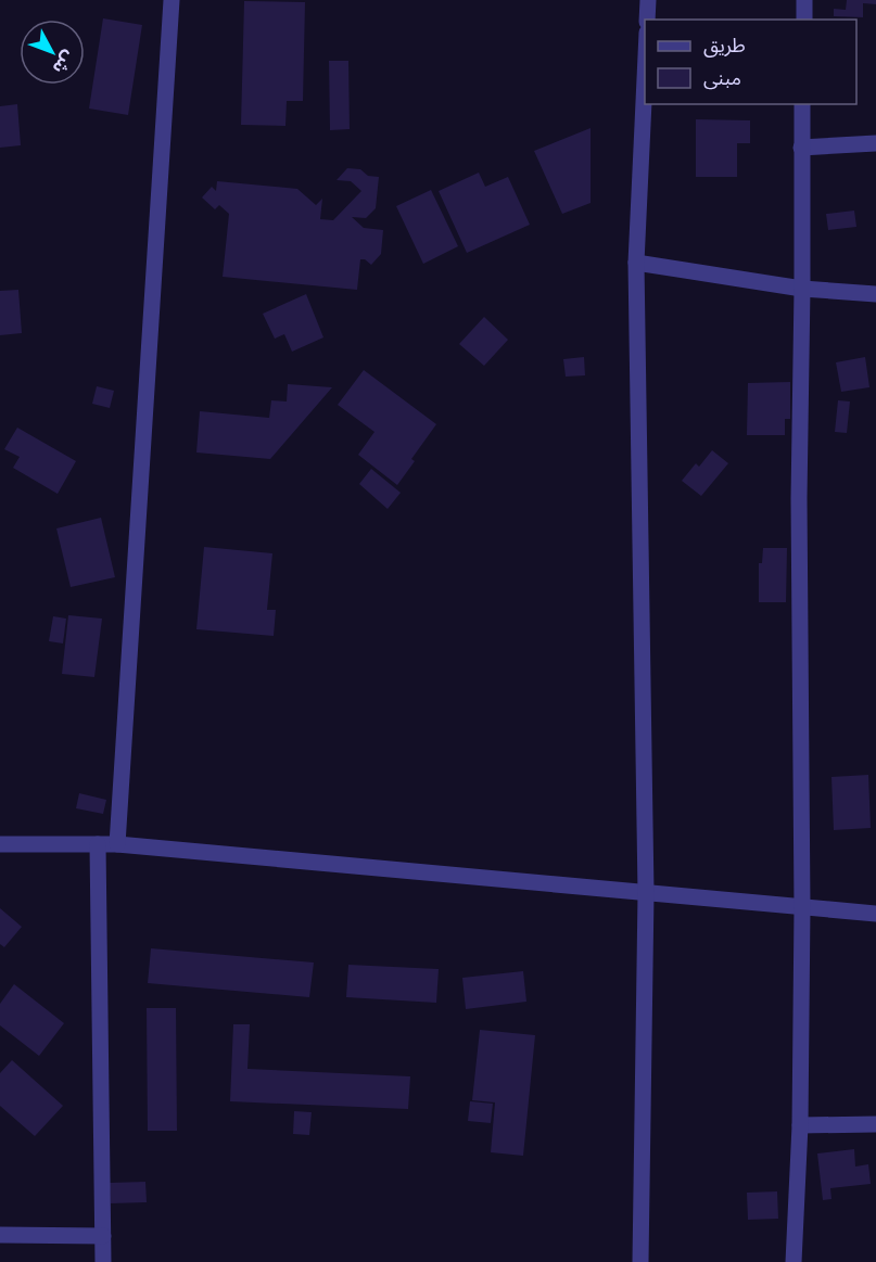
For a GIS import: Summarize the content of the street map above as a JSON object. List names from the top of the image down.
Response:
{
  "legend": ["طريق", "مبنى"],
  "north": "bottom right"
}
